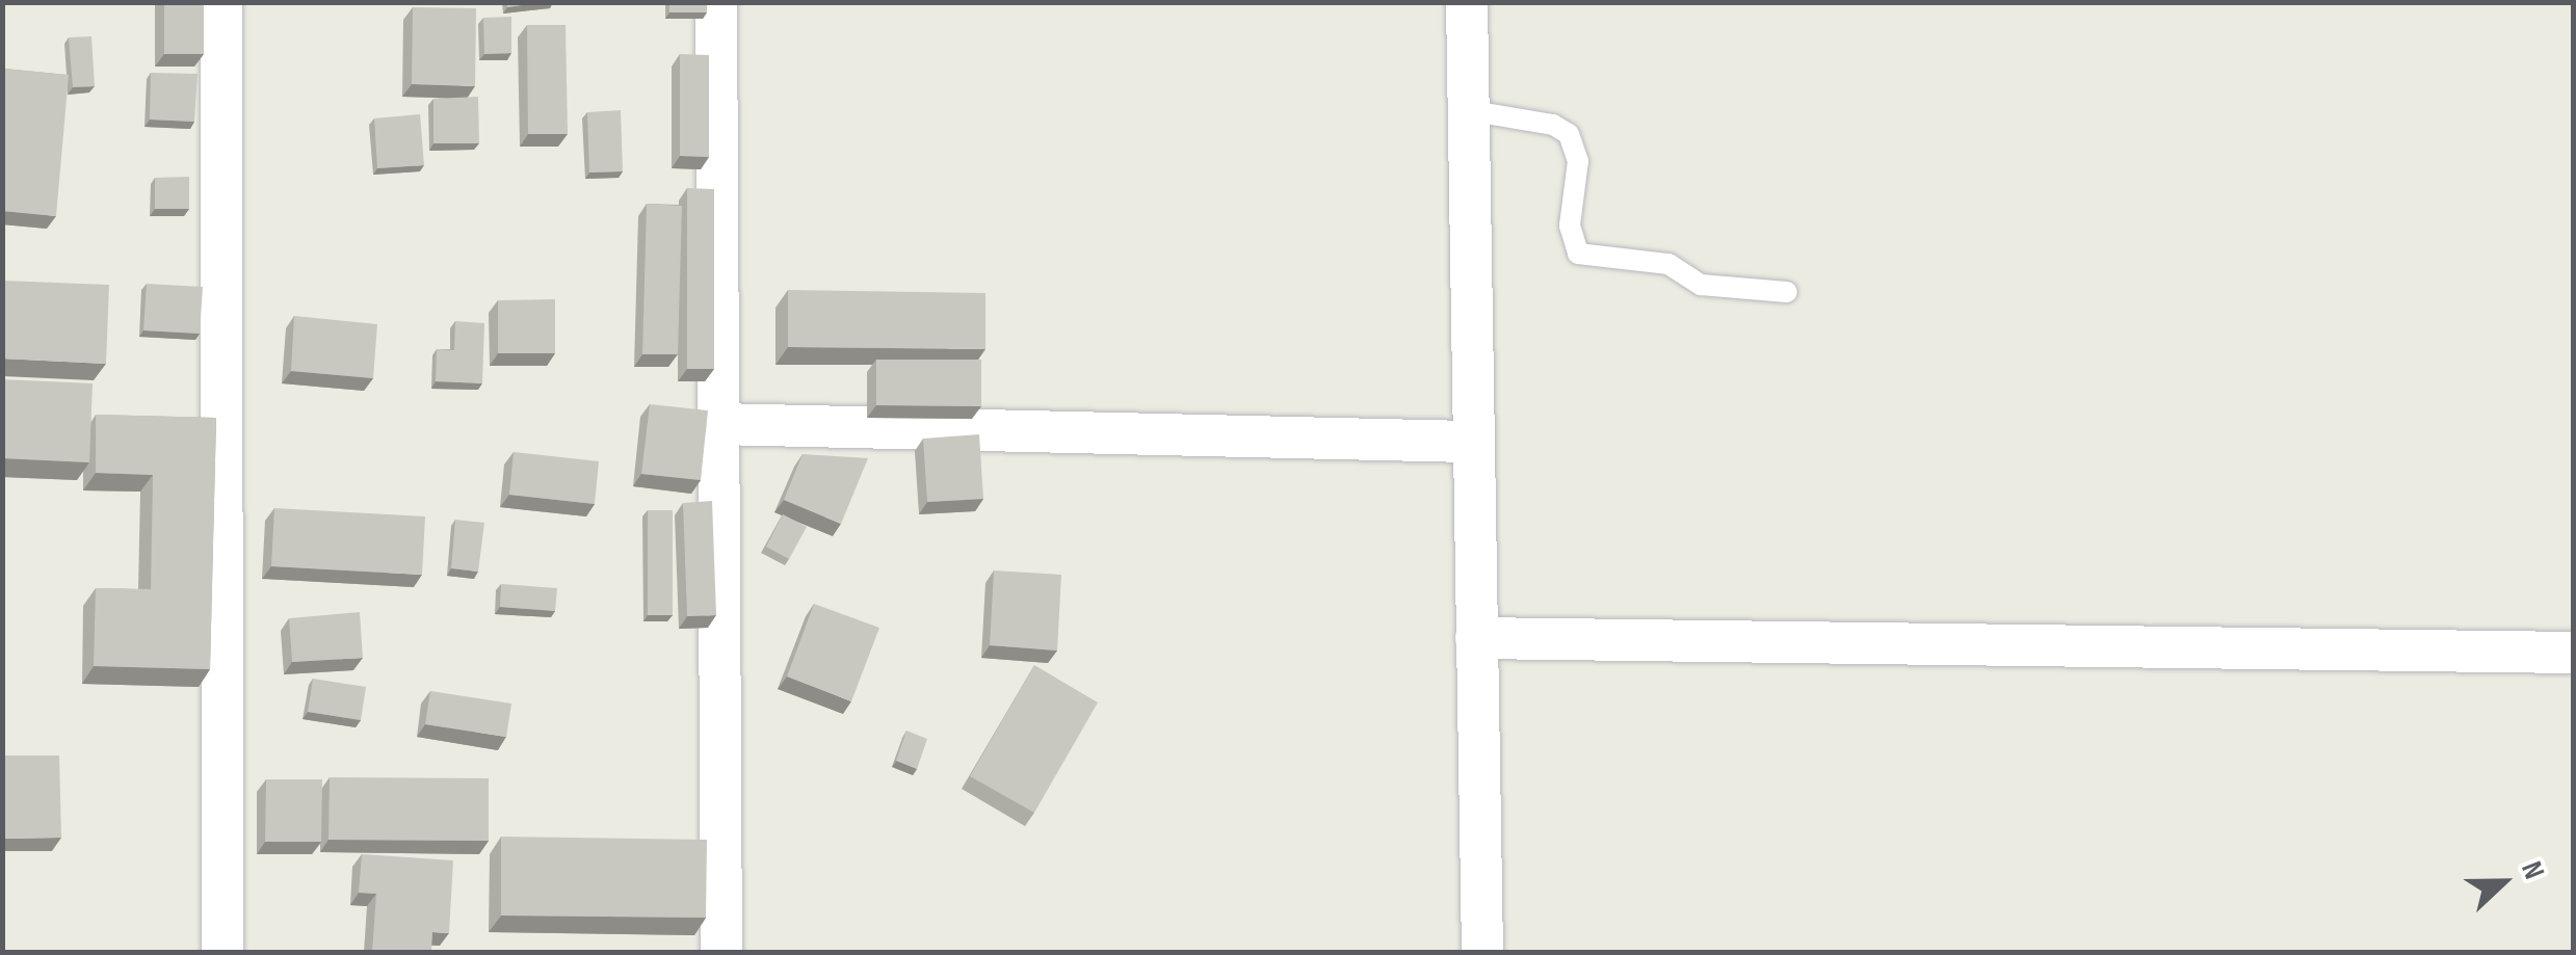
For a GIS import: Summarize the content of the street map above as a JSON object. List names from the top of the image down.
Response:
{
  "north": "right"
}
